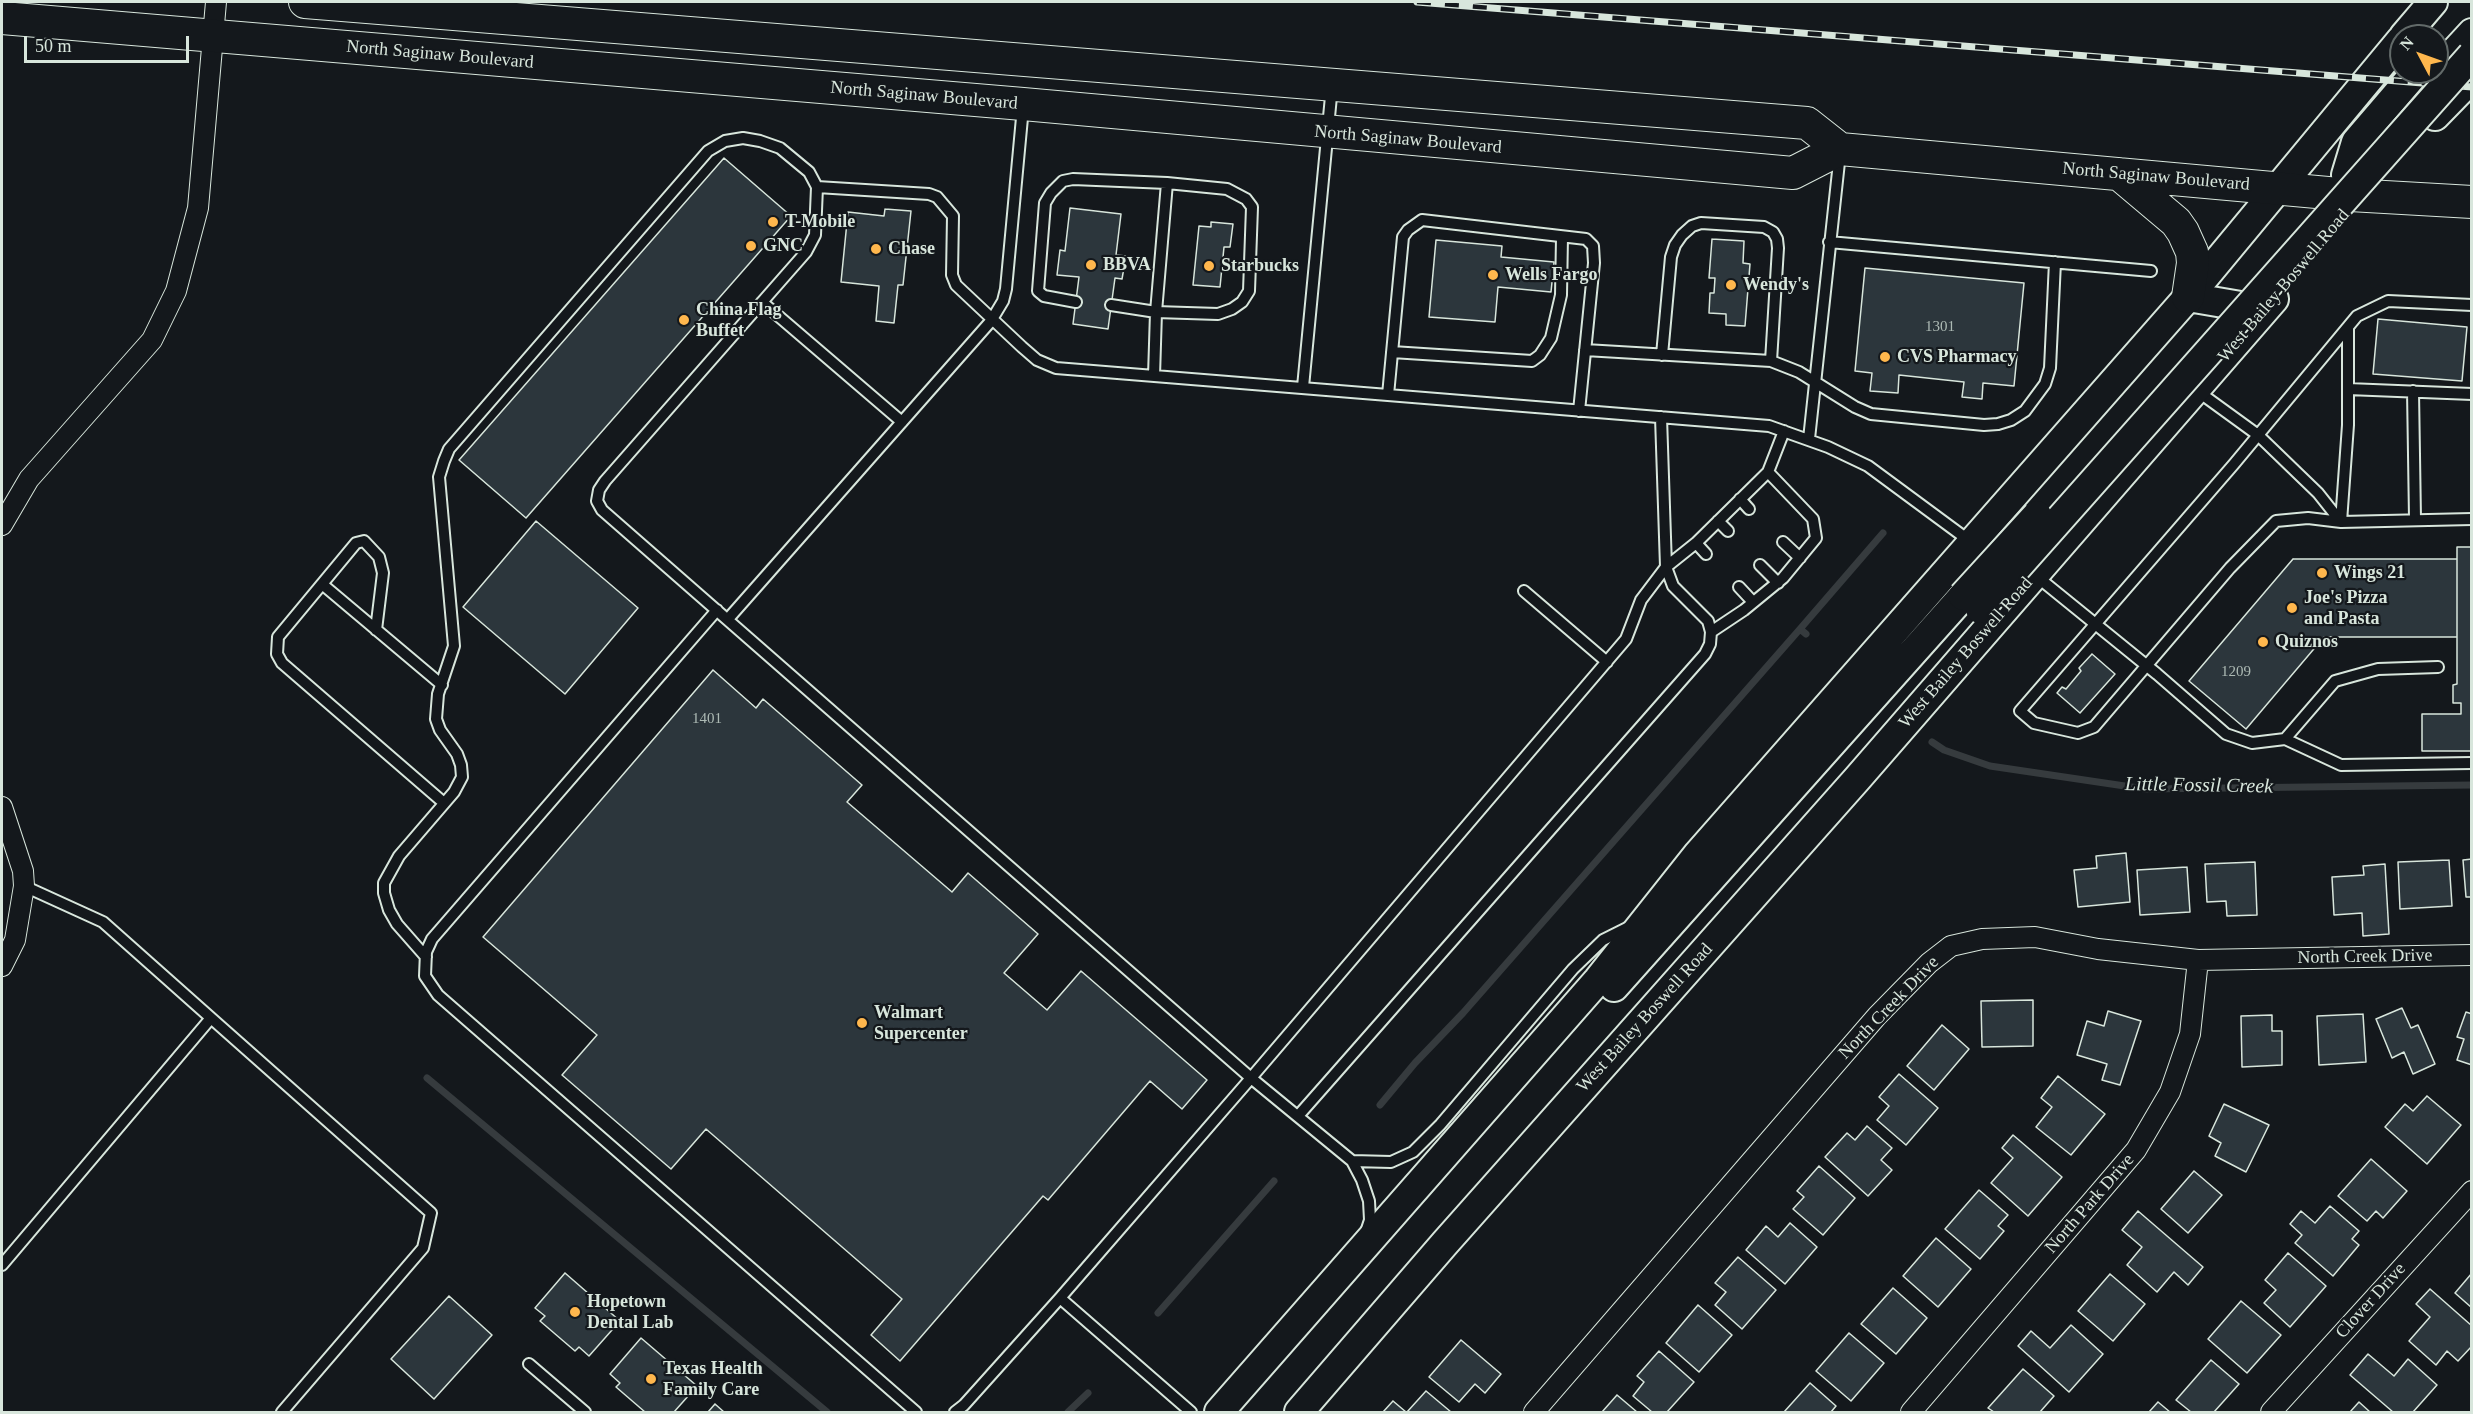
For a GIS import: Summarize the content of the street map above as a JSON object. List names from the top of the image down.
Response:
{
  "streets": {
    "main road": ["North Saginaw Boulevard", "West Bailey Boswell Road"],
    "street": ["North Creek Drive", "North Park Drive", "Clover Drive"]
  },
  "crossings": [
    ["North Saginaw Boulevard", "West Bailey Boswell Road"],
    ["North Creek Drive", "North Park Drive"]
  ],
  "water": ["Little Fossil Creek"],
  "places": [
    "T-Mobile",
    "GNC",
    "Chase",
    "BBVA",
    "Starbucks",
    "Wells Fargo",
    "Wendy's",
    "China Flag Buffet",
    "CVS Pharmacy",
    "Wings 21",
    "Joe's Pizza and Pasta",
    "Quiznos",
    "Walmart Supercenter",
    "Hopetown Dental Lab",
    "Texas Health Family Care"
  ],
  "house_numbers": ["1301", "1209", "1401"],
  "scale_bar": "50 m",
  "north": "top left"
}
